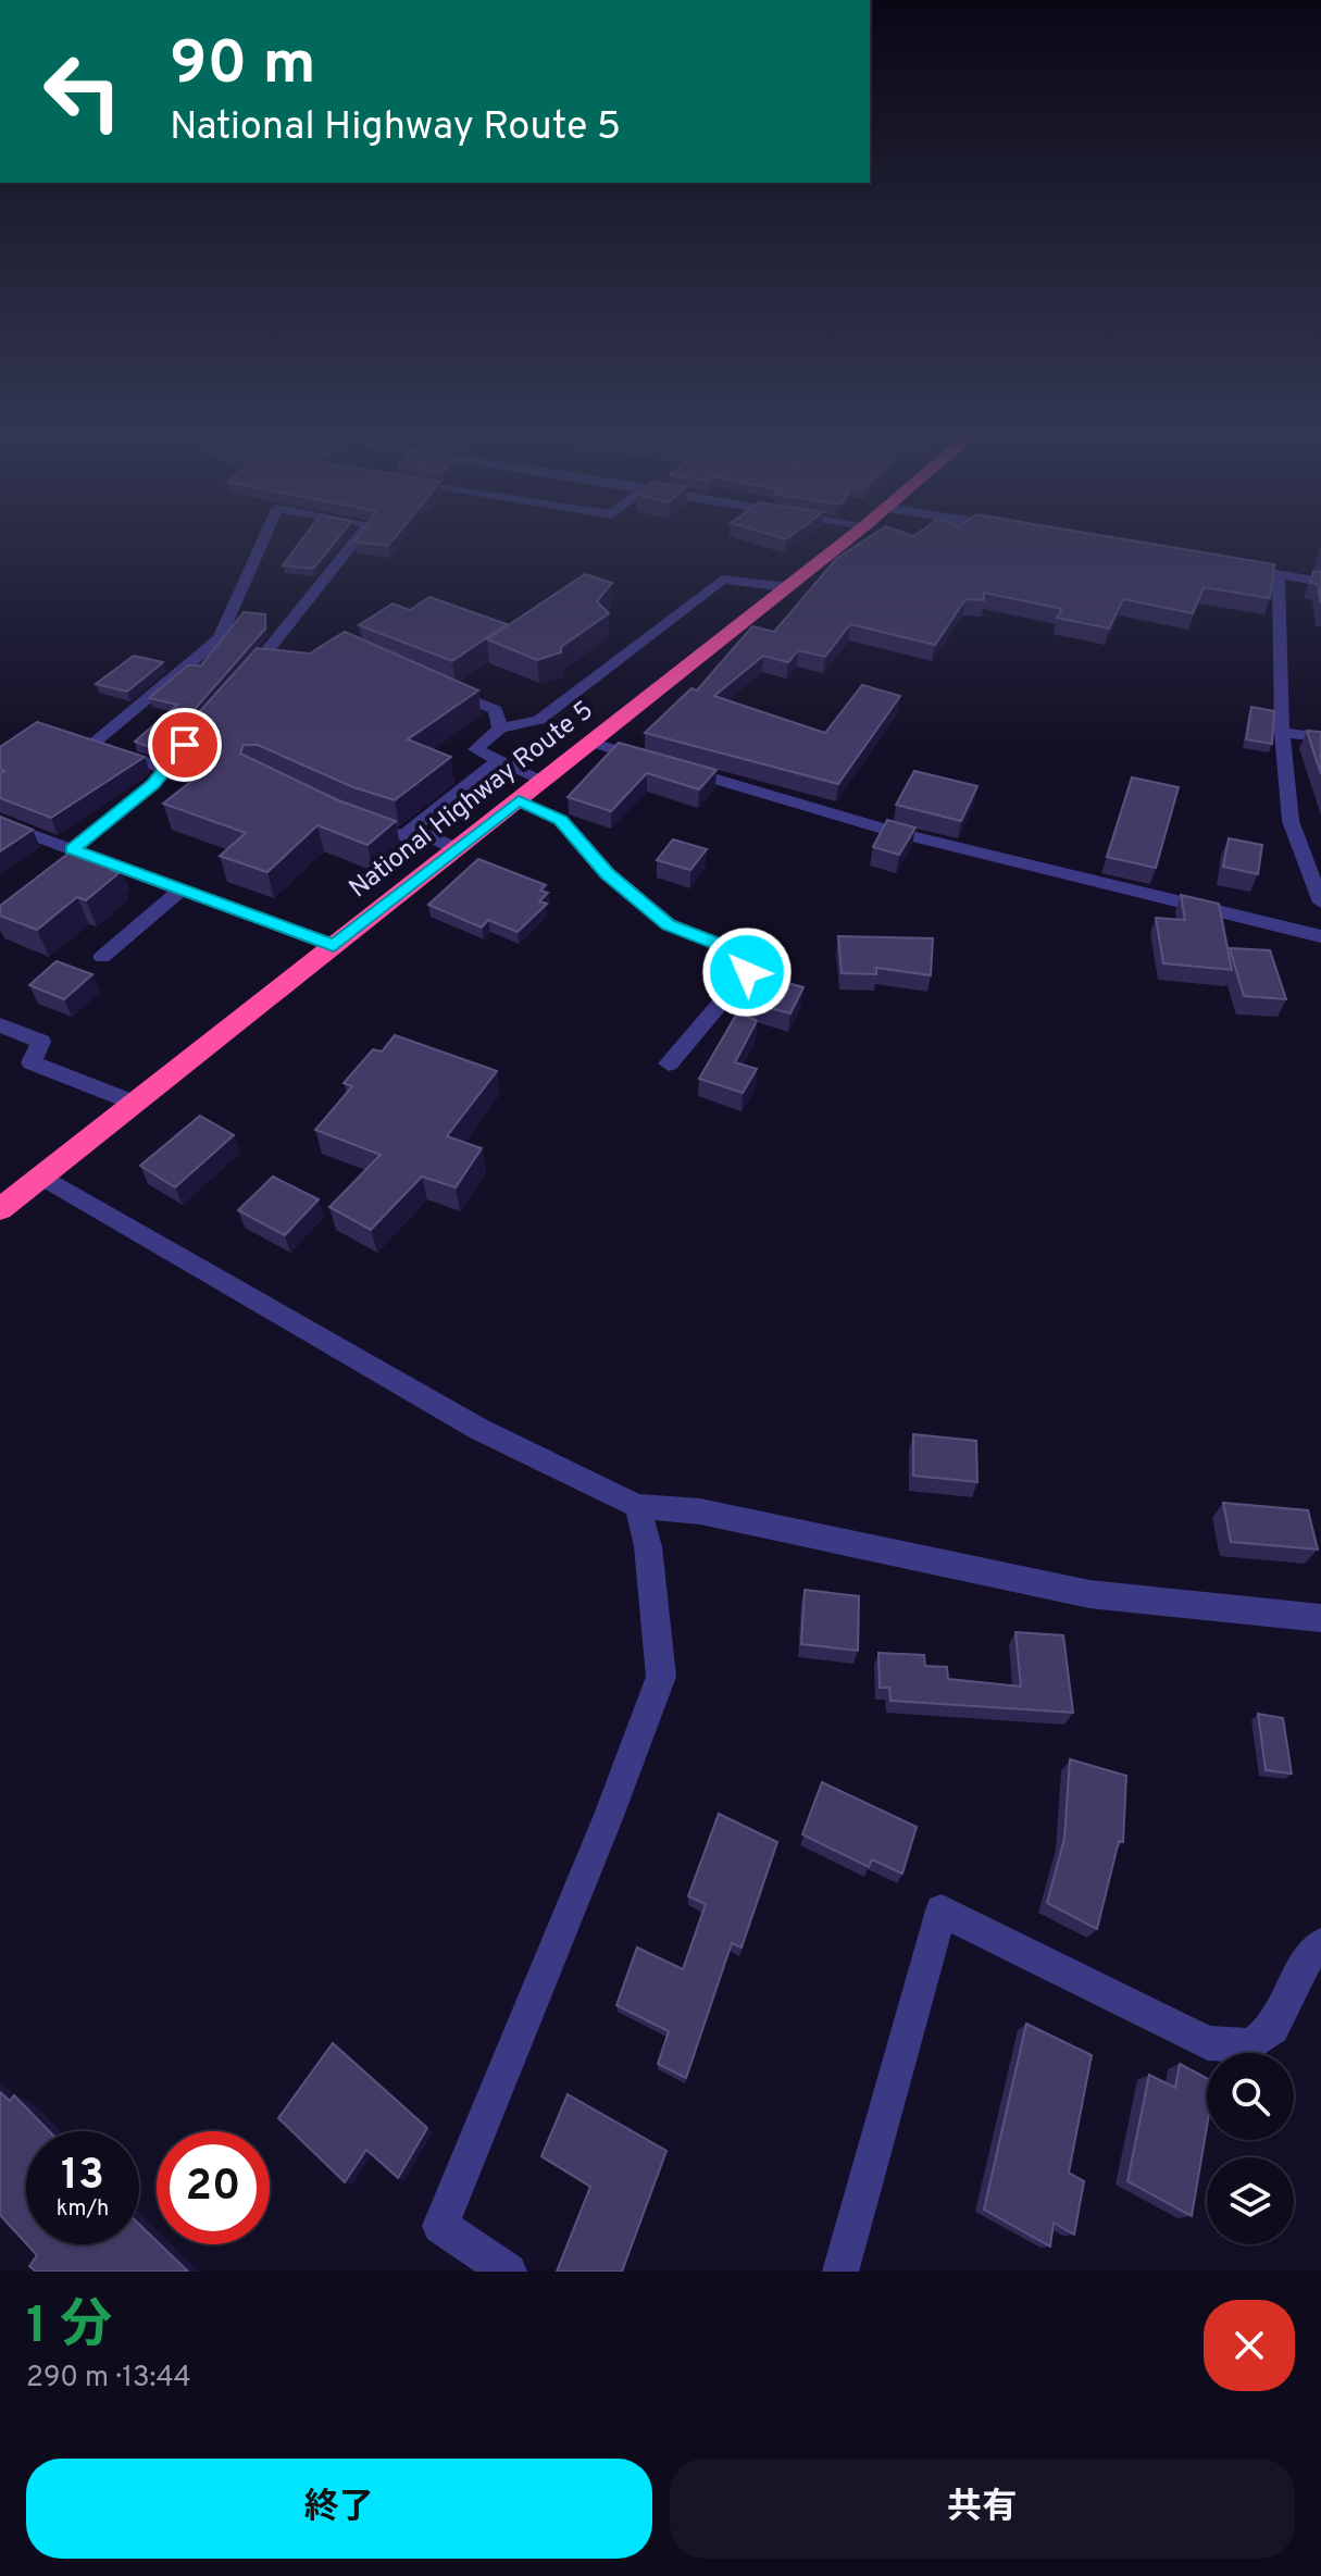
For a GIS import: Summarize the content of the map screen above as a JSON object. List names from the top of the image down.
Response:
{
  "streets": {
    "highway": ["National Highway Route 5"]
  },
  "page": {
    "turn": ["90 m", "National Highway Route 5"],
    "speed": "13 km/h",
    "limit": "20",
    "heading": ["1 分", "290 m · 13:44"],
    "buttons": ["終了", "共有"]
  }
}
